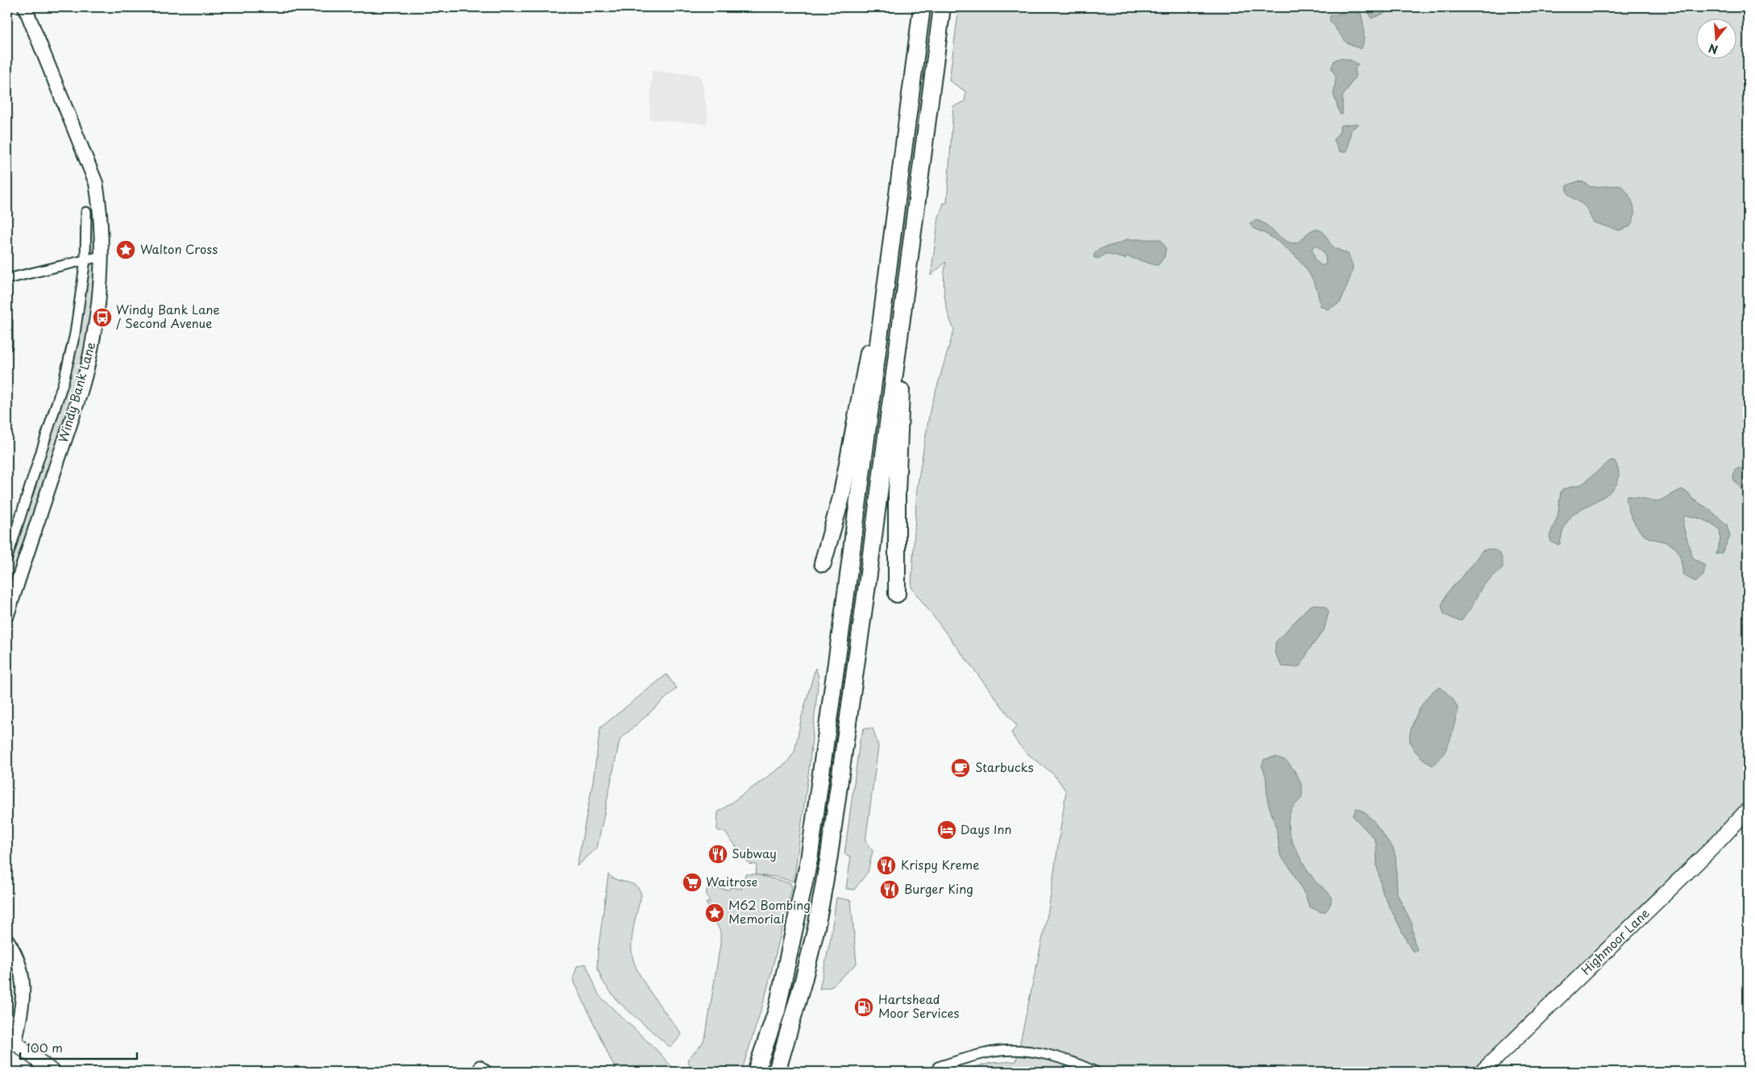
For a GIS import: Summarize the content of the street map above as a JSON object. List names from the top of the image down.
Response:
{
  "streets": {
    "main road": ["Windy Bank Lane", "Highmoor Lane"]
  },
  "places": {
    "place": ["Walton Cross", "M62 Bombing Memorial"],
    "bus stop": ["Windy Bank Lane / Second Avenue"],
    "cafe": ["Starbucks"],
    "hotel": ["Days Inn"],
    "restaurant": ["Subway", "Krispy Kreme", "Burger King"],
    "supermarket": ["Waitrose"],
    "fuel station": ["Hartshead Moor Services"]
  },
  "scale_bar": "100 m",
  "north": "bottom"
}
